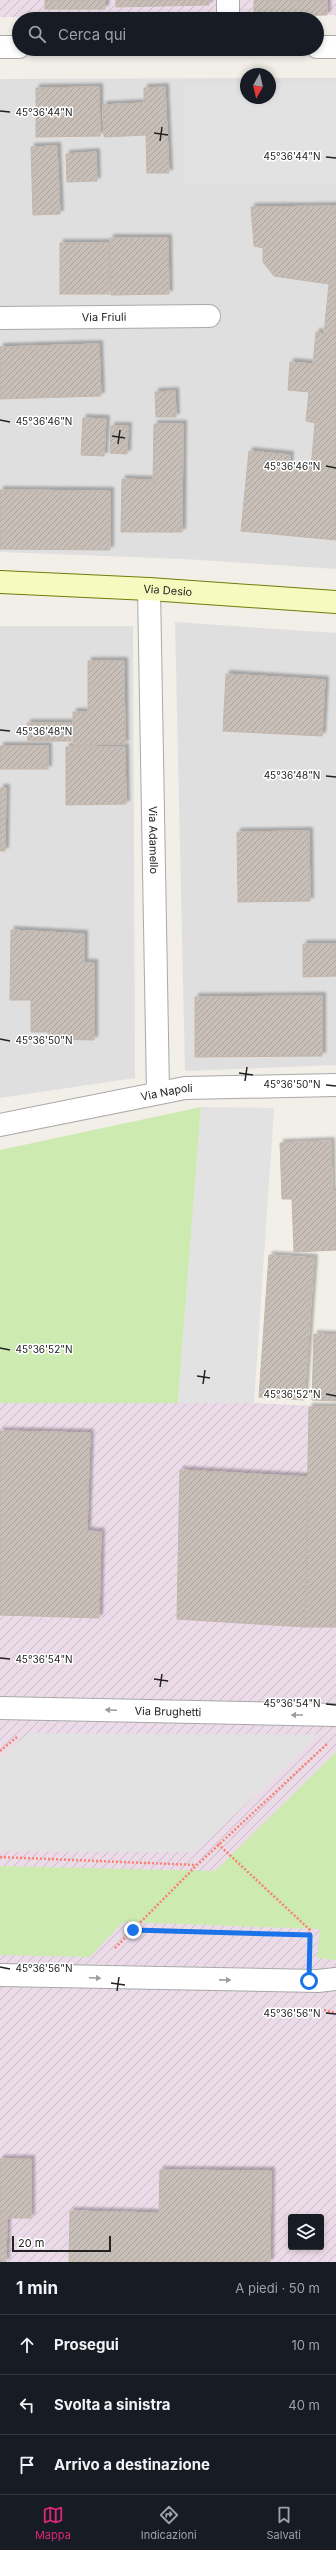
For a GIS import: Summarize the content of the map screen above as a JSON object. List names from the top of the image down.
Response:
{
  "streets": {
    "street": [
      "Via Friuli",
      "Via Desio",
      "Via Adamello",
      "Via Napoli",
      "Via Brughetti"
    ]
  },
  "crossings": [
    ["Via Desio", "Via Adamello"],
    ["Via Adamello", "Via Napoli"]
  ],
  "one_way": ["Via Brughetti"],
  "scale_bar": "20 m",
  "north": "bottom",
  "page": {
    "search": "Cerca qui",
    "scale": "20 m",
    "heading": ["1 min", "A piedi · 50 m"],
    "list": [
      ["Prosegui", "10 m"],
      ["Svolta a sinistra", "40 m"],
      "Arrivo a destinazione"
    ],
    "nav": ["Mappa", "Indicazioni", "Salvati"]
  },
  "coordinates": [
    "45°36'44\"N",
    "45°36'46\"N",
    "45°36'48\"N",
    "45°36'50\"N",
    "45°36'52\"N",
    "45°36'54\"N",
    "45°36'56\"N"
  ]
}
